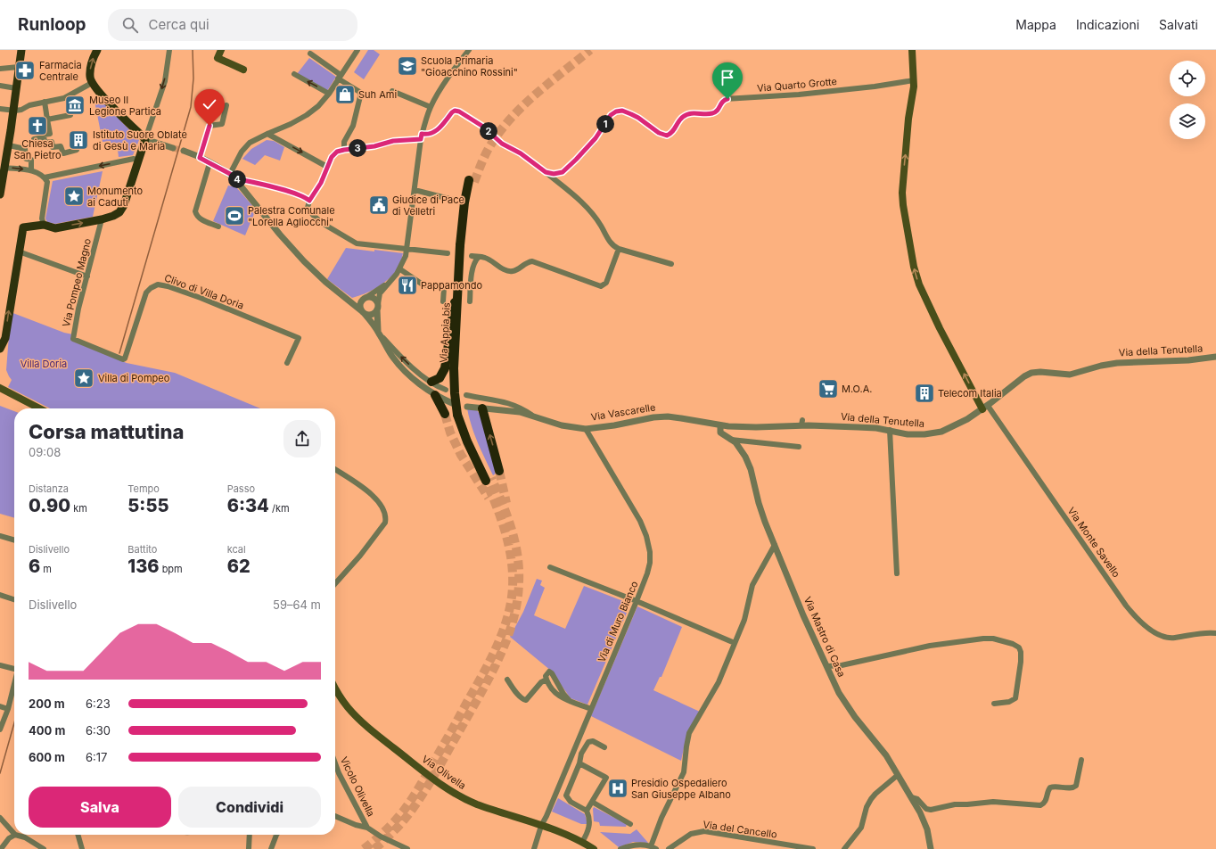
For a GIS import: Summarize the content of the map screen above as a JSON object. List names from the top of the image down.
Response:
{
  "streets": {
    "highway": ["Via Appia bis"],
    "main road": ["Via Olivella"],
    "street": [
      "Via Quarto Grotte",
      "Via Pompeo Magno",
      "Clivo di Villa Doria",
      "Via della Tenutella",
      "Via Vascarelle",
      "Via Monte Savello",
      "Via di Muro Bianco",
      "Via Mastro di Casa",
      "Vicolo Olivella",
      "Via del Cancello"
    ]
  },
  "crossings": [
    ["Via Pompeo Magno", "Clivo di Villa Doria"],
    ["Via Appia bis", "Via Vascarelle"],
    ["Via della Tenutella", "Via Vascarelle"],
    ["Via della Tenutella", "Via Monte Savello"],
    ["Via della Tenutella", "Via Mastro di Casa"],
    ["Via Vascarelle", "Via di Muro Bianco"],
    ["Via Vascarelle", "Via Mastro di Casa"],
    ["Via di Muro Bianco", "Via Olivella"]
  ],
  "parks": ["Villa Doria"],
  "places": {
    "school or university": ["Scuola Primaria \"Gioacchino Rossini\""],
    "pharmacy": ["Farmacia Centrale"],
    "shop": ["Suh Ami"],
    "museum": ["Museo II Legione Partica"],
    "church": ["Chiesa San Pietro"],
    "building": ["Istituto Suore Oblate di Gesù e Maria", "Telecom Italia"],
    "place": ["Monumento ai Caduti", "Villa di Pompeo"],
    "public building": ["Giudice di Pace di Velletri"],
    "sports": ["Palestra Comunale \"Lorella Agliocchi\""],
    "restaurant": ["Pappamondo"],
    "supermarket": ["M.O.A."],
    "hospital": ["Presidio Ospedaliero San Giuseppe Albano"]
  },
  "page": {
    "header": "Runloop",
    "search": "Cerca qui",
    "nav": ["Mappa", "Indicazioni", "Salvati"],
    "pins": [
      "1",
      "2",
      "3",
      "4"
    ],
    "heading": ["Corsa mattutina", "09:08"],
    "stats": [
      ["Distanza", "0.90 km"],
      ["Tempo", "5:55"],
      ["Passo", "6:34 /km"],
      ["Dislivello", "6 m"],
      ["Battito", "136 bpm"],
      ["kcal", "62"]
    ],
    "chart": ["Dislivello", "59–64 m"],
    "list": [
      {
        "name": "200 m",
        "note": "6:23"
      },
      {
        "name": "400 m",
        "note": "6:30"
      },
      {
        "name": "600 m",
        "note": "6:17"
      }
    ],
    "buttons": ["Salva", "Condividi"]
  }
}
